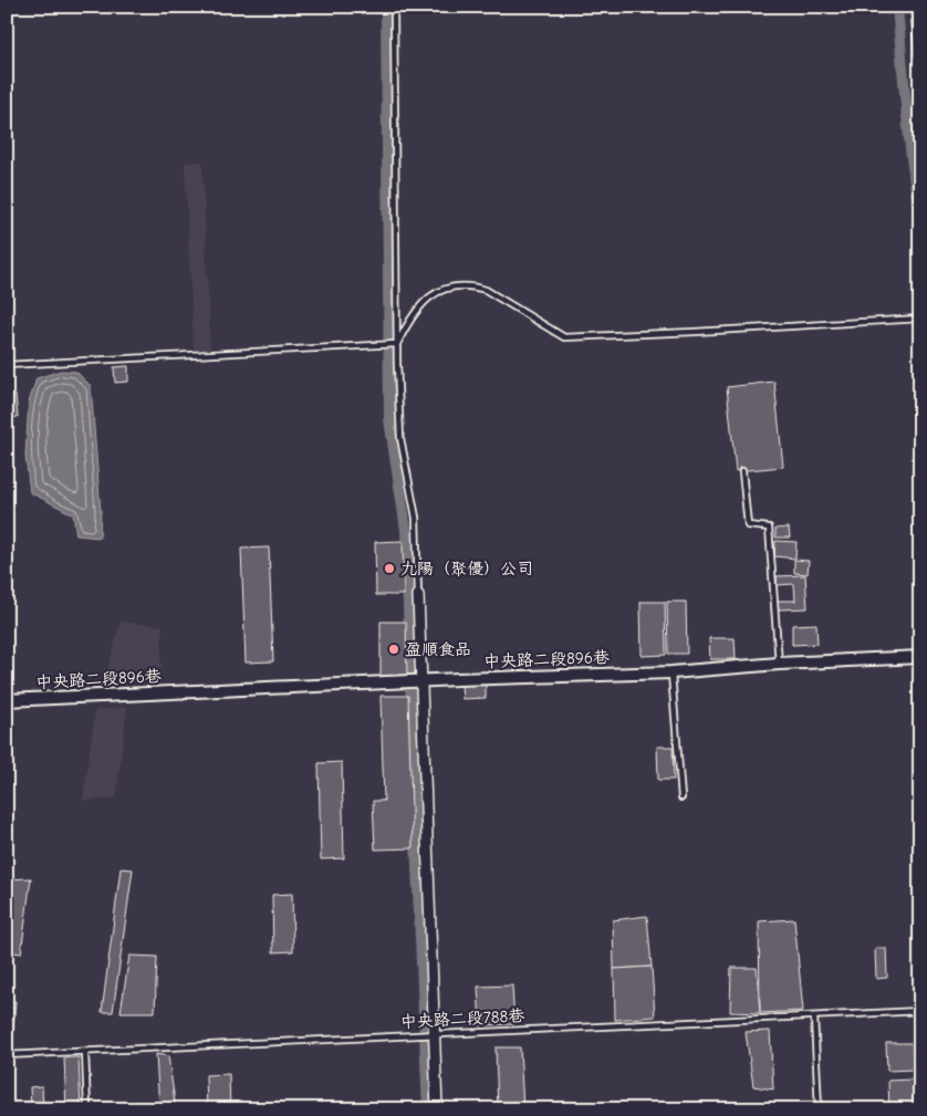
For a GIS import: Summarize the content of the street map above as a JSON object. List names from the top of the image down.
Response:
{
  "streets": {
    "street": ["中央路二段896巷"],
    "lane": ["中央路二段788巷"]
  },
  "places": ["九陽（聚優）公司", "盈順食品"]
}
